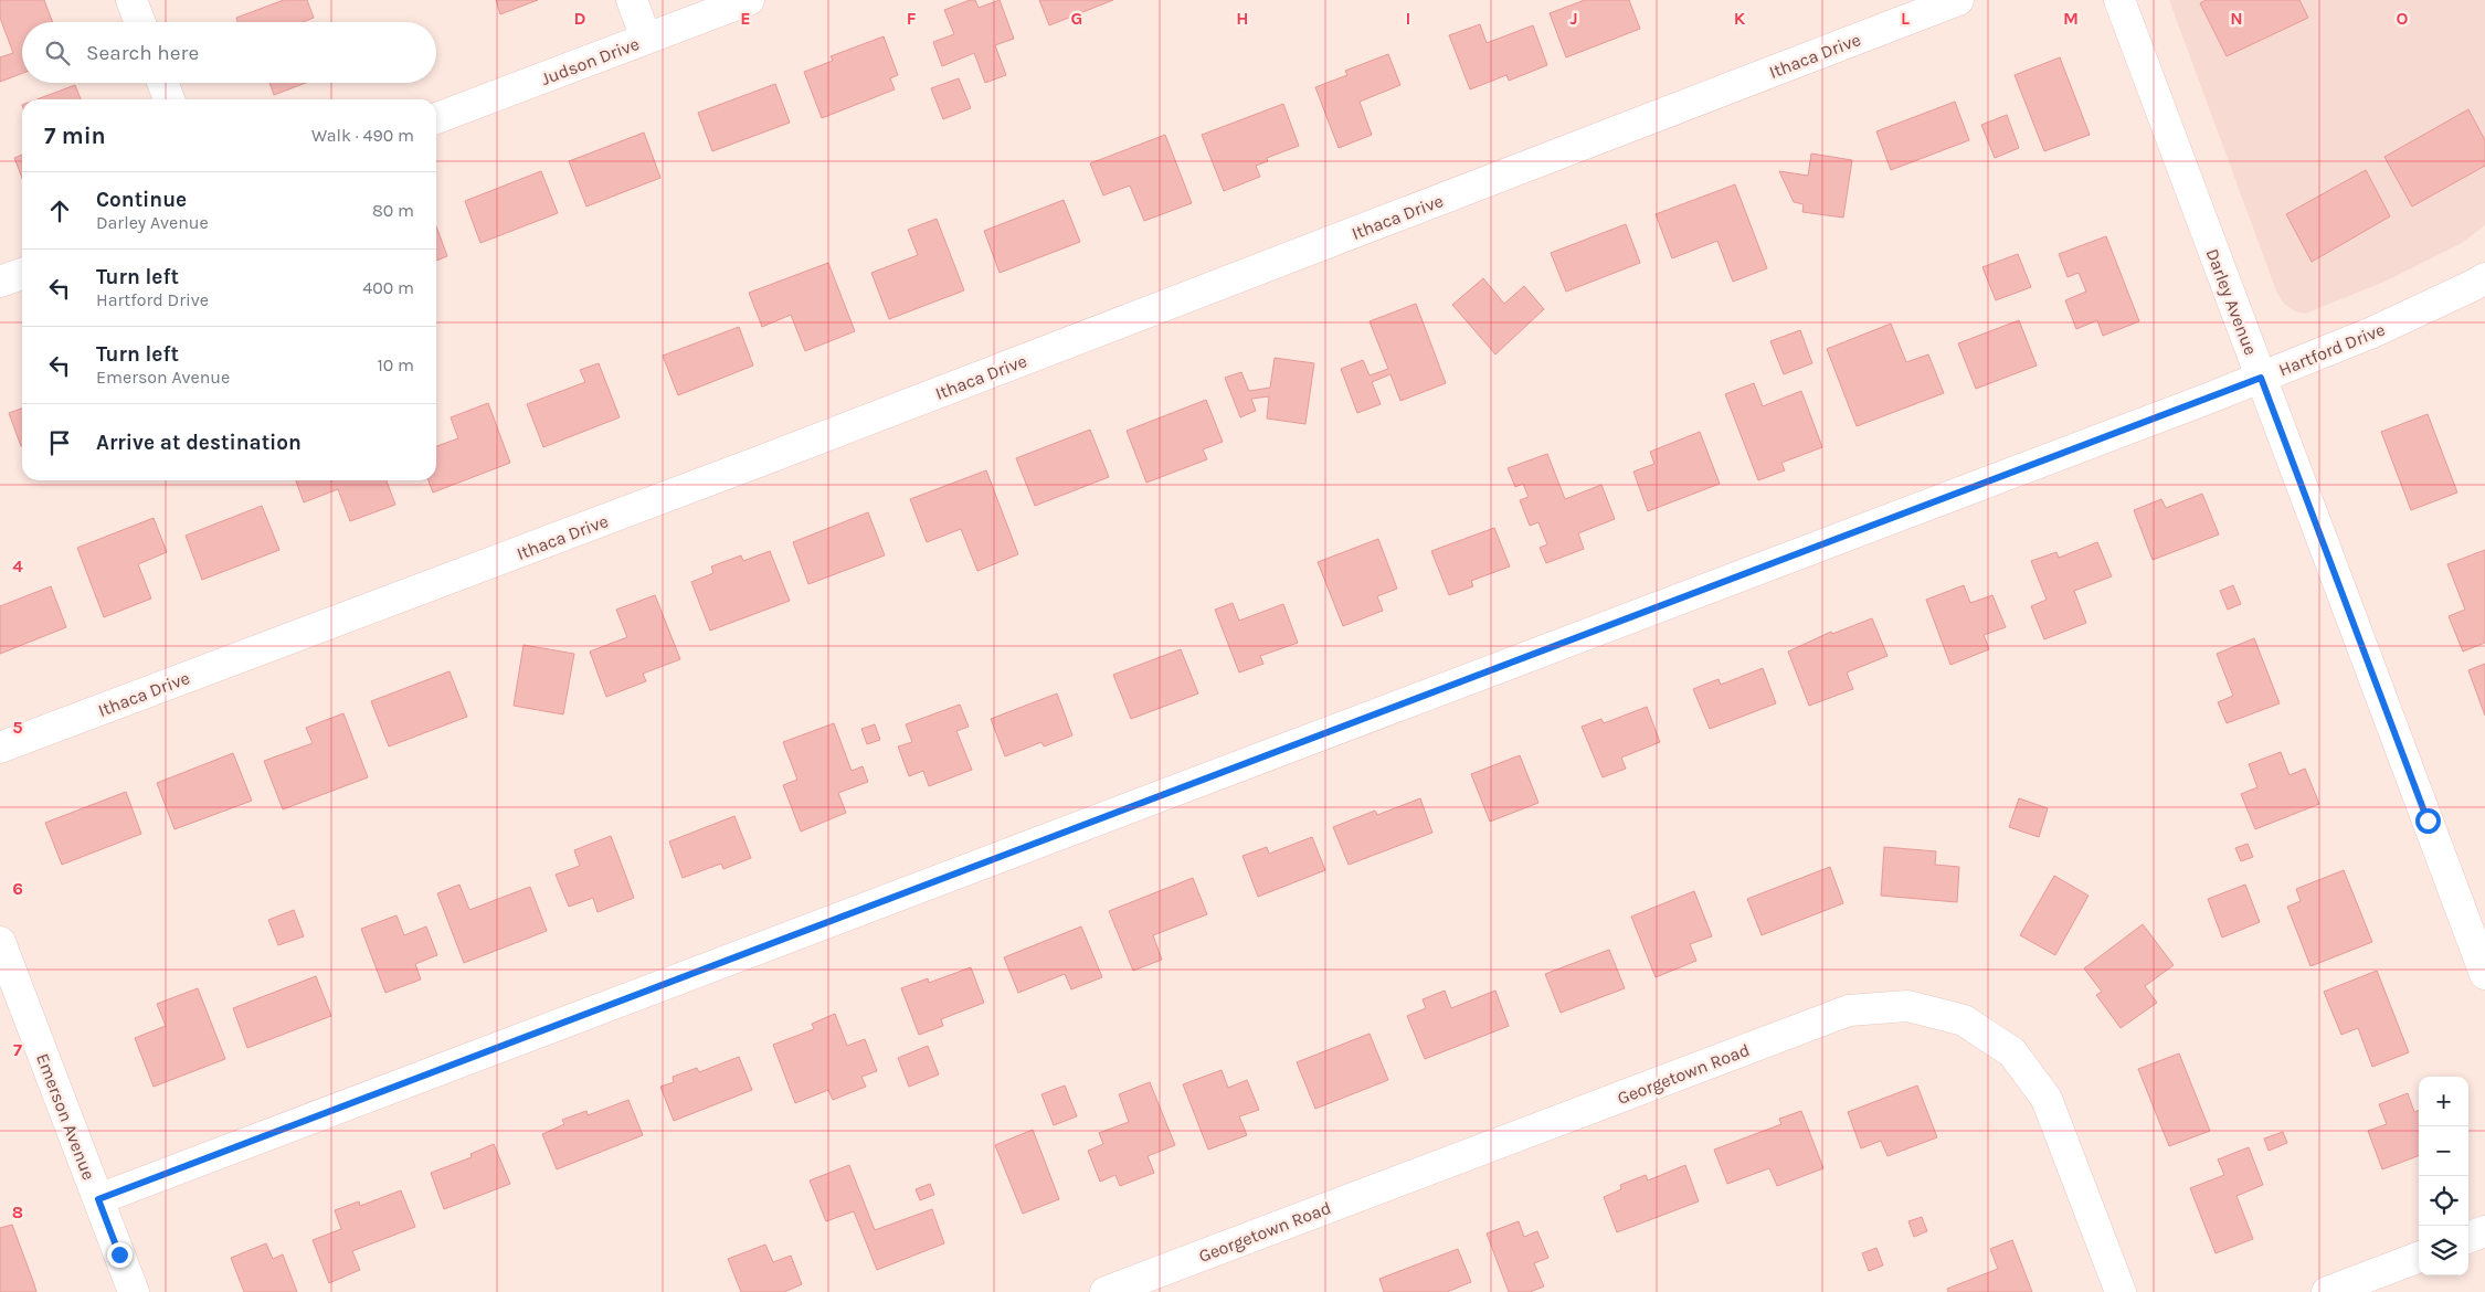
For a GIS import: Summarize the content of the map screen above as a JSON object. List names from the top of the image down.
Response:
{
  "streets": {
    "street": [
      "Ithaca Drive",
      "Judson Drive",
      "Darley Avenue",
      "Hartford Drive",
      "Georgetown Road",
      "Emerson Avenue"
    ]
  },
  "crossings": [
    ["Darley Avenue", "Hartford Drive"],
    ["Hartford Drive", "Emerson Avenue"]
  ],
  "page": {
    "search": "Search here",
    "heading": ["7 min", "Walk · 490 m"],
    "list": [
      ["Continue", "Darley Avenue", "80 m"],
      ["Turn left", "Hartford Drive", "400 m"],
      ["Turn left", "Emerson Avenue", "10 m"],
      "Arrive at destination"
    ],
    "map_buttons": ["+", "−"]
  },
  "grid": {
    "columns": [
      "D",
      "E",
      "F",
      "G",
      "H",
      "I",
      "J",
      "K",
      "L",
      "M",
      "N",
      "O"
    ],
    "rows": [
      "4",
      "5",
      "6",
      "7",
      "8"
    ]
  }
}
